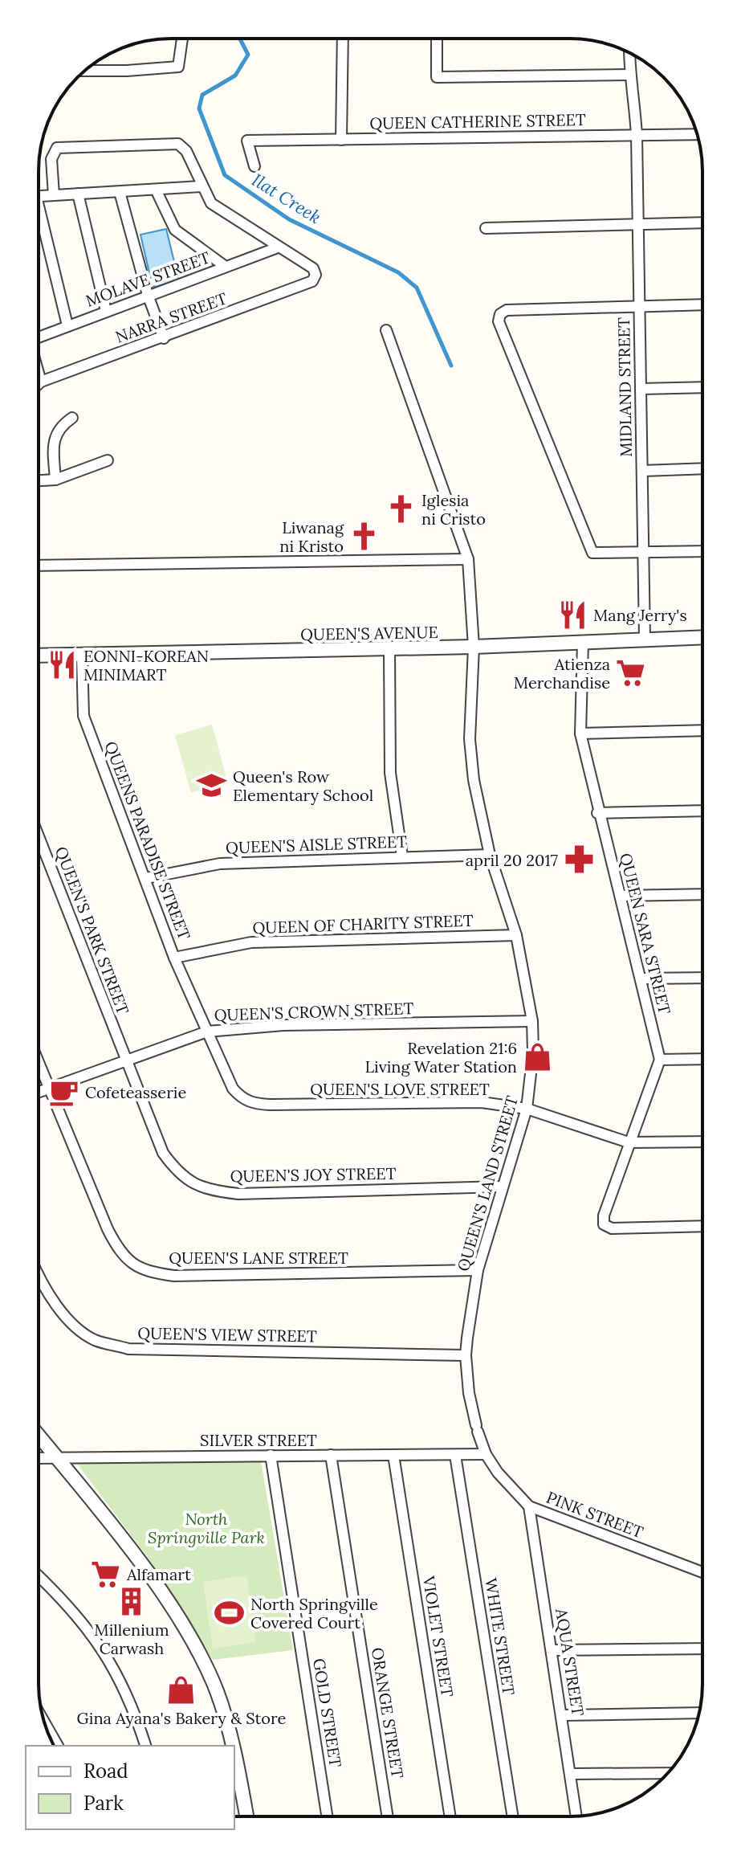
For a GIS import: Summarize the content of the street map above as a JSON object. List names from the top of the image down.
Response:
{
  "streets": {
    "street": [
      "QUEEN CATHERINE STREET",
      "MOLAVE STREET",
      "NARRA STREET",
      "MIDLAND STREET",
      "QUEEN'S AVENUE",
      "QUEENS PARADISE STREET",
      "QUEEN'S AISLE STREET",
      "QUEEN OF CHARITY STREET",
      "QUEEN'S PARK STREET",
      "QUEEN SARA STREET",
      "QUEEN'S CROWN STREET",
      "QUEEN'S LOVE STREET",
      "QUEEN'S JOY STREET",
      "QUEEN'S LAND STREET",
      "QUEEN'S LANE STREET",
      "QUEEN'S VIEW STREET",
      "SILVER STREET",
      "PINK STREET",
      "VIOLET STREET",
      "WHITE STREET",
      "AQUA STREET",
      "GOLD STREET",
      "ORANGE STREET"
    ]
  },
  "crossings": [
    ["QUEEN CATHERINE STREET", "MIDLAND STREET"],
    ["MOLAVE STREET", "NARRA STREET"],
    ["MIDLAND STREET", "QUEEN'S AVENUE"],
    ["QUEEN'S AVENUE", "QUEENS PARADISE STREET"],
    ["QUEEN'S AVENUE", "QUEEN SARA STREET"],
    ["QUEEN'S AVENUE", "QUEEN'S LAND STREET"],
    ["QUEENS PARADISE STREET", "QUEEN'S AISLE STREET"],
    ["QUEENS PARADISE STREET", "QUEEN OF CHARITY STREET"],
    ["QUEENS PARADISE STREET", "QUEEN'S CROWN STREET"],
    ["QUEENS PARADISE STREET", "QUEEN'S LOVE STREET"],
    ["QUEEN'S AISLE STREET", "QUEEN'S LAND STREET"],
    ["QUEEN OF CHARITY STREET", "QUEEN'S LAND STREET"],
    ["QUEEN'S PARK STREET", "QUEEN'S CROWN STREET"],
    ["QUEEN'S PARK STREET", "QUEEN'S JOY STREET"],
    ["QUEEN'S CROWN STREET", "QUEEN'S LOVE STREET"],
    ["QUEEN'S CROWN STREET", "QUEEN'S JOY STREET"],
    ["QUEEN'S CROWN STREET", "QUEEN'S LAND STREET"],
    ["QUEEN'S CROWN STREET", "QUEEN'S LANE STREET"],
    ["QUEEN'S LOVE STREET", "QUEEN'S LAND STREET"],
    ["QUEEN'S JOY STREET", "QUEEN'S LAND STREET"],
    ["QUEEN'S LAND STREET", "QUEEN'S LANE STREET"],
    ["QUEEN'S LAND STREET", "QUEEN'S VIEW STREET"],
    ["QUEEN'S LAND STREET", "SILVER STREET"],
    ["QUEEN'S LAND STREET", "PINK STREET"],
    ["SILVER STREET", "PINK STREET"],
    ["SILVER STREET", "VIOLET STREET"],
    ["SILVER STREET", "WHITE STREET"],
    ["SILVER STREET", "GOLD STREET"],
    ["SILVER STREET", "ORANGE STREET"],
    ["PINK STREET", "AQUA STREET"]
  ],
  "water": ["Ilat Creek"],
  "parks": ["North Springville Park"],
  "places": {
    "church": ["Iglesia ni Cristo", "Liwanag ni Kristo"],
    "restaurant": ["Mang Jerry's", "EONNI-KOREAN MINIMART"],
    "supermarket": ["Atienza Merchandise", "Alfamart"],
    "school or university": ["Queen's Row Elementary School"],
    "pharmacy": ["april 20 2017"],
    "shop": ["Revelation 21:6 Living Water Station", "Gina Ayana's Bakery & Store"],
    "cafe": ["Cofeteasserie"],
    "building": ["Millenium Carwash"],
    "sports": ["North Springville Covered Court"]
  },
  "legend": ["Road", "Park"]
}
